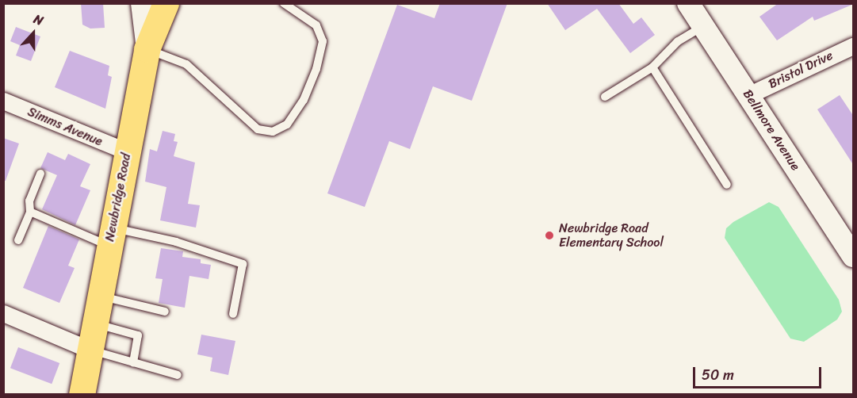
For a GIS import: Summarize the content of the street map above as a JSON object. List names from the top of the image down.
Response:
{
  "streets": {
    "main road": ["Bellmore Avenue", "Newbridge Road"],
    "street": ["Bristol Drive", "Simms Avenue"]
  },
  "crossings": [
    ["Bristol Drive", "Bellmore Avenue"],
    ["Simms Avenue", "Newbridge Road"]
  ],
  "places": ["Newbridge Road Elementary School"],
  "scale_bar": "50 m",
  "north": "top"
}
